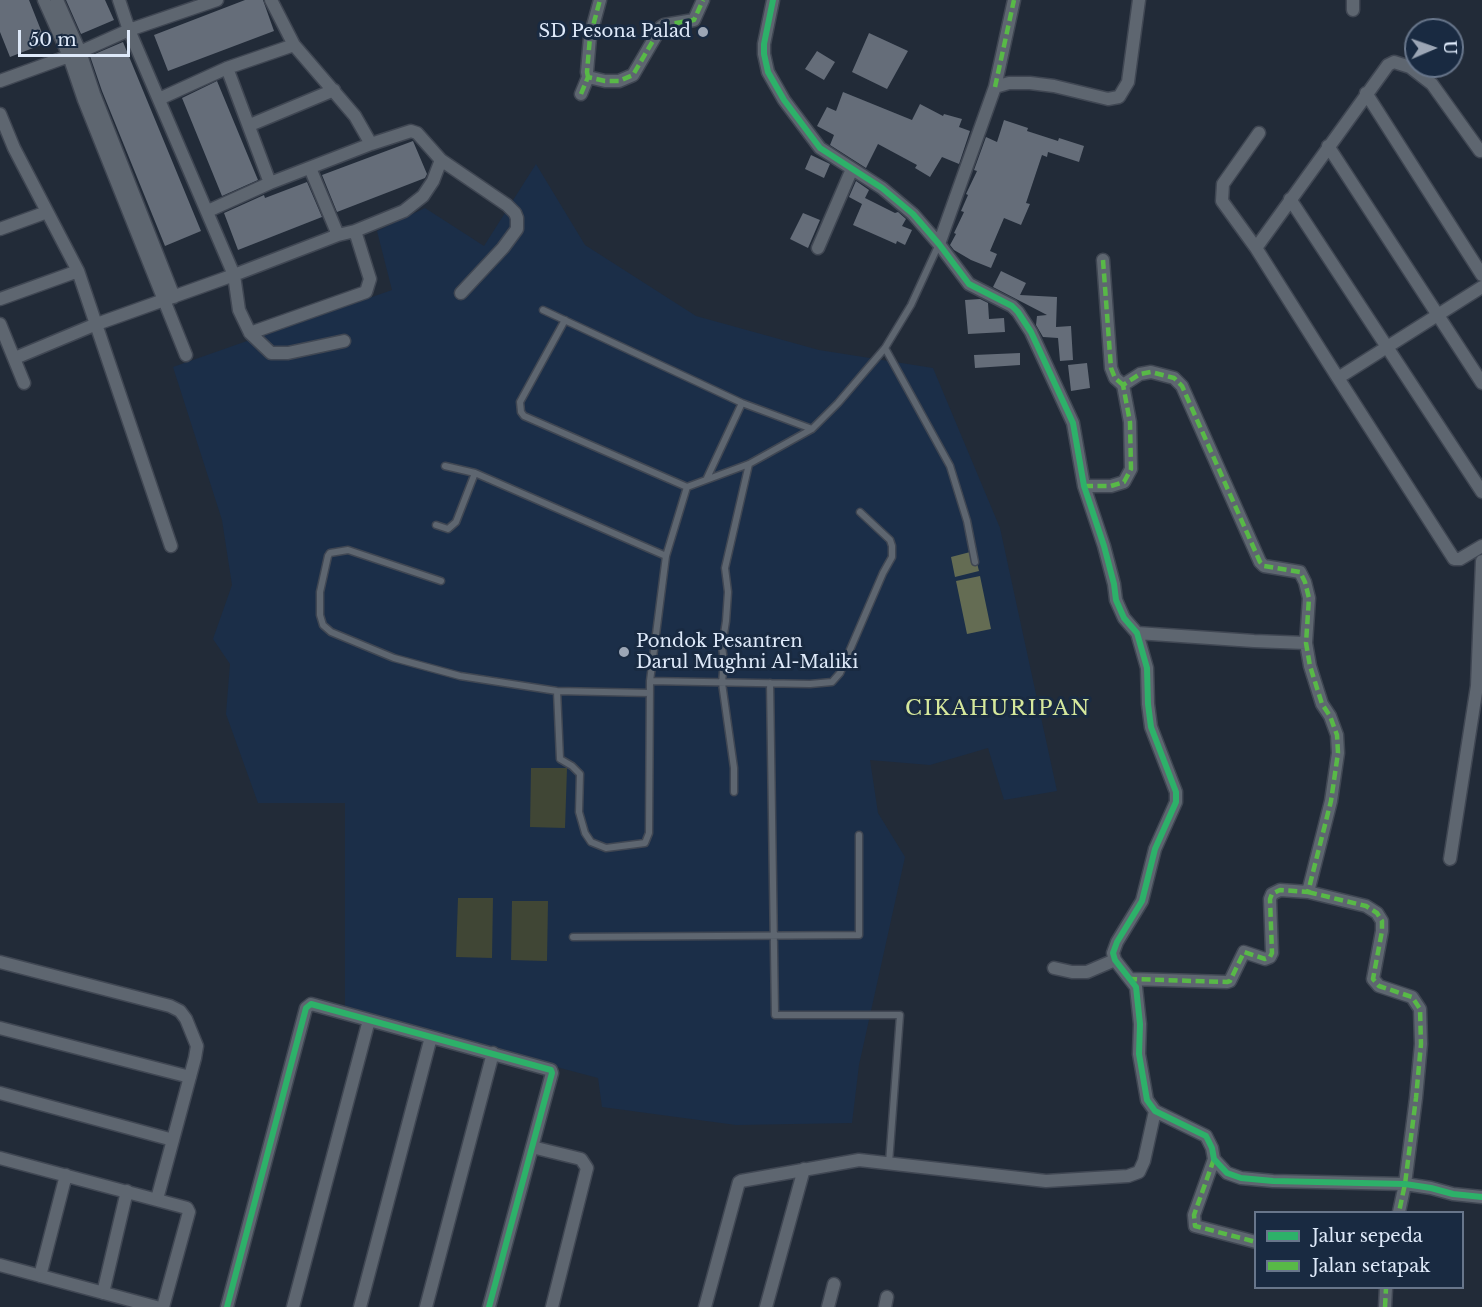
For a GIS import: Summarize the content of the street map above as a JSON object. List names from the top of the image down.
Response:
{
  "districts": ["CIKAHURIPAN"],
  "places": ["SD Pesona Palad", "Pondok Pesantren Darul Mughni Al-Maliki"],
  "legend": ["Jalur sepeda", "Jalan setapak"],
  "scale_bar": "50 m",
  "north": "right"
}
